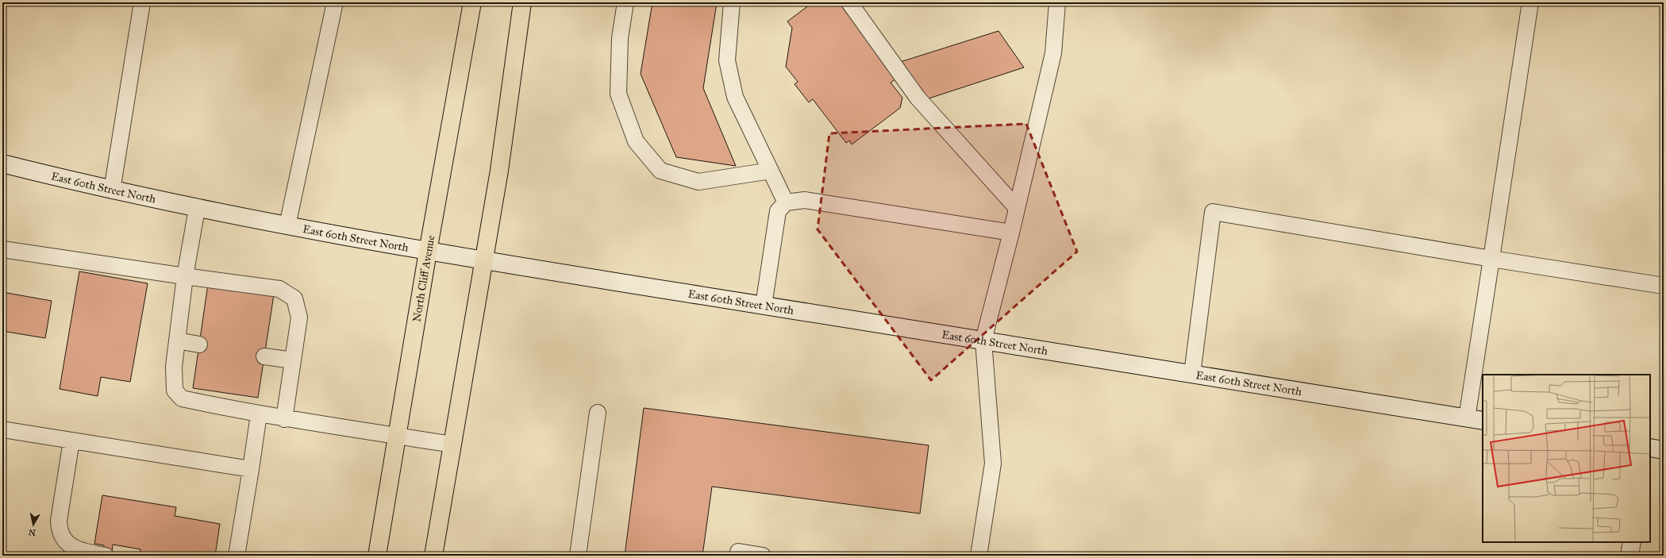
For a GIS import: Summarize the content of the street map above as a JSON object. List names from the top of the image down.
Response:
{
  "streets": {
    "main road": ["East 60th Street North", "North Cliff Avenue"]
  },
  "crossings": [
    ["East 60th Street North", "North Cliff Avenue"]
  ],
  "north": "bottom"
}
